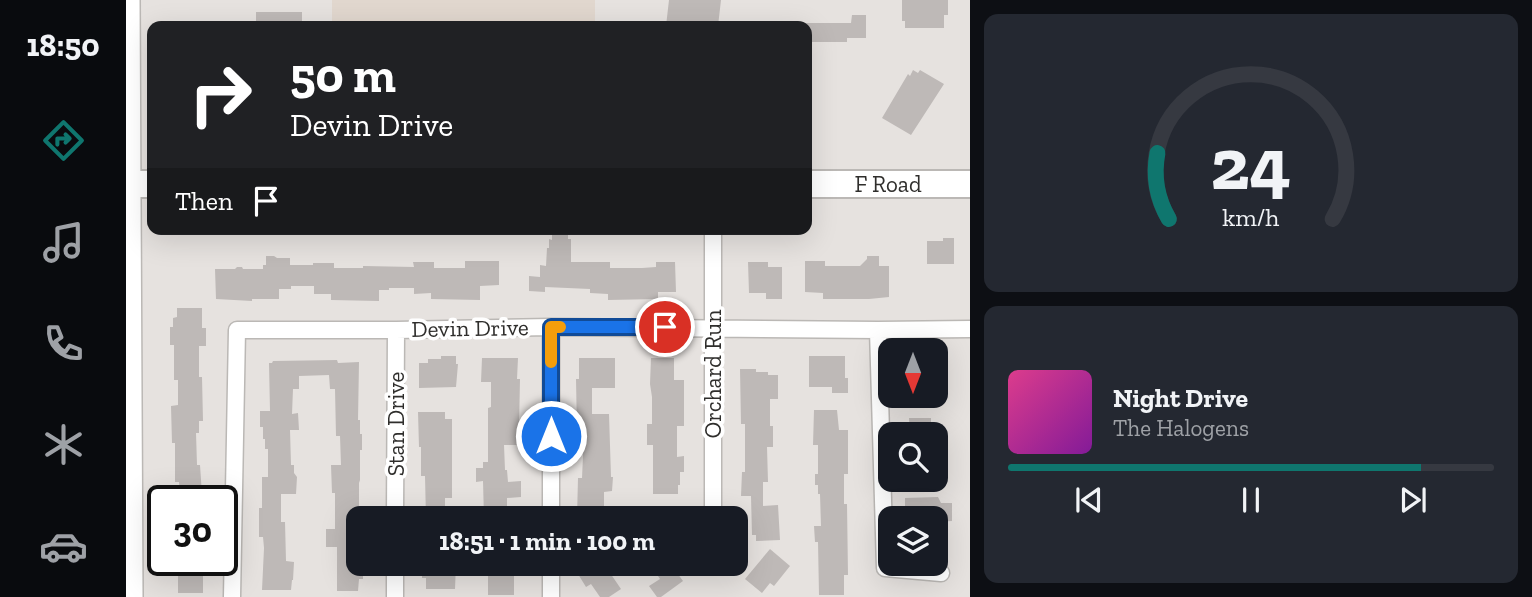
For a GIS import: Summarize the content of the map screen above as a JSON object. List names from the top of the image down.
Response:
{
  "streets": {
    "main road": ["F Road"],
    "street": ["Devin Drive", "Orchard Run", "Stan Drive"]
  },
  "crossings": [
    ["Devin Drive", "Orchard Run"],
    ["Devin Drive", "Stan Drive"]
  ],
  "north": "bottom",
  "page": {
    "tabs": "18:50",
    "turn": ["50 m", "Devin Drive"],
    "then": "Then",
    "song": ["Night Drive", "The Halogens"],
    "limit": "30",
    "trip": "18:51 · 1 min · 100 m",
    "gauge": ["24", "km/h"]
  }
}
